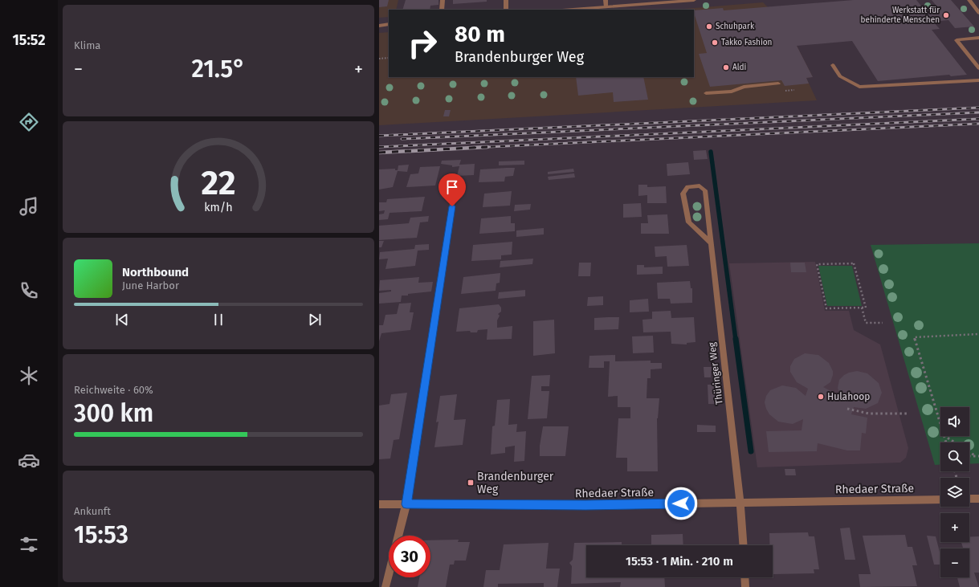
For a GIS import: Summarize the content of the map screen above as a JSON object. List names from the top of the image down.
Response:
{
  "streets": {
    "street": ["Thüringer Weg", "Rhedaer Straße"]
  },
  "crossings": [
    ["Thüringer Weg", "Rhedaer Straße"]
  ],
  "places": {
    "other": [
      "Werkstatt für behinderte Menschen",
      "Schuhpark",
      "Takko Fashion",
      "Aldi",
      "Hulahoop"
    ],
    "transit": ["Brandenburger Weg"]
  },
  "page": {
    "tabs": "15:52",
    "tile": [
      "Klima",
      ["Reichweite · 60%", "300 km"],
      ["Ankunft", "15:53"]
    ],
    "turn": ["80 m", "Brandenburger Weg"],
    "heat": ["−", "21.5°", "+"],
    "song": ["Northbound", "June Harbor"],
    "map_buttons": ["+", "−"],
    "limit": "30",
    "trip": "15:53 · 1 Min. · 210 m",
    "gauge": ["22", "km/h"]
  }
}
